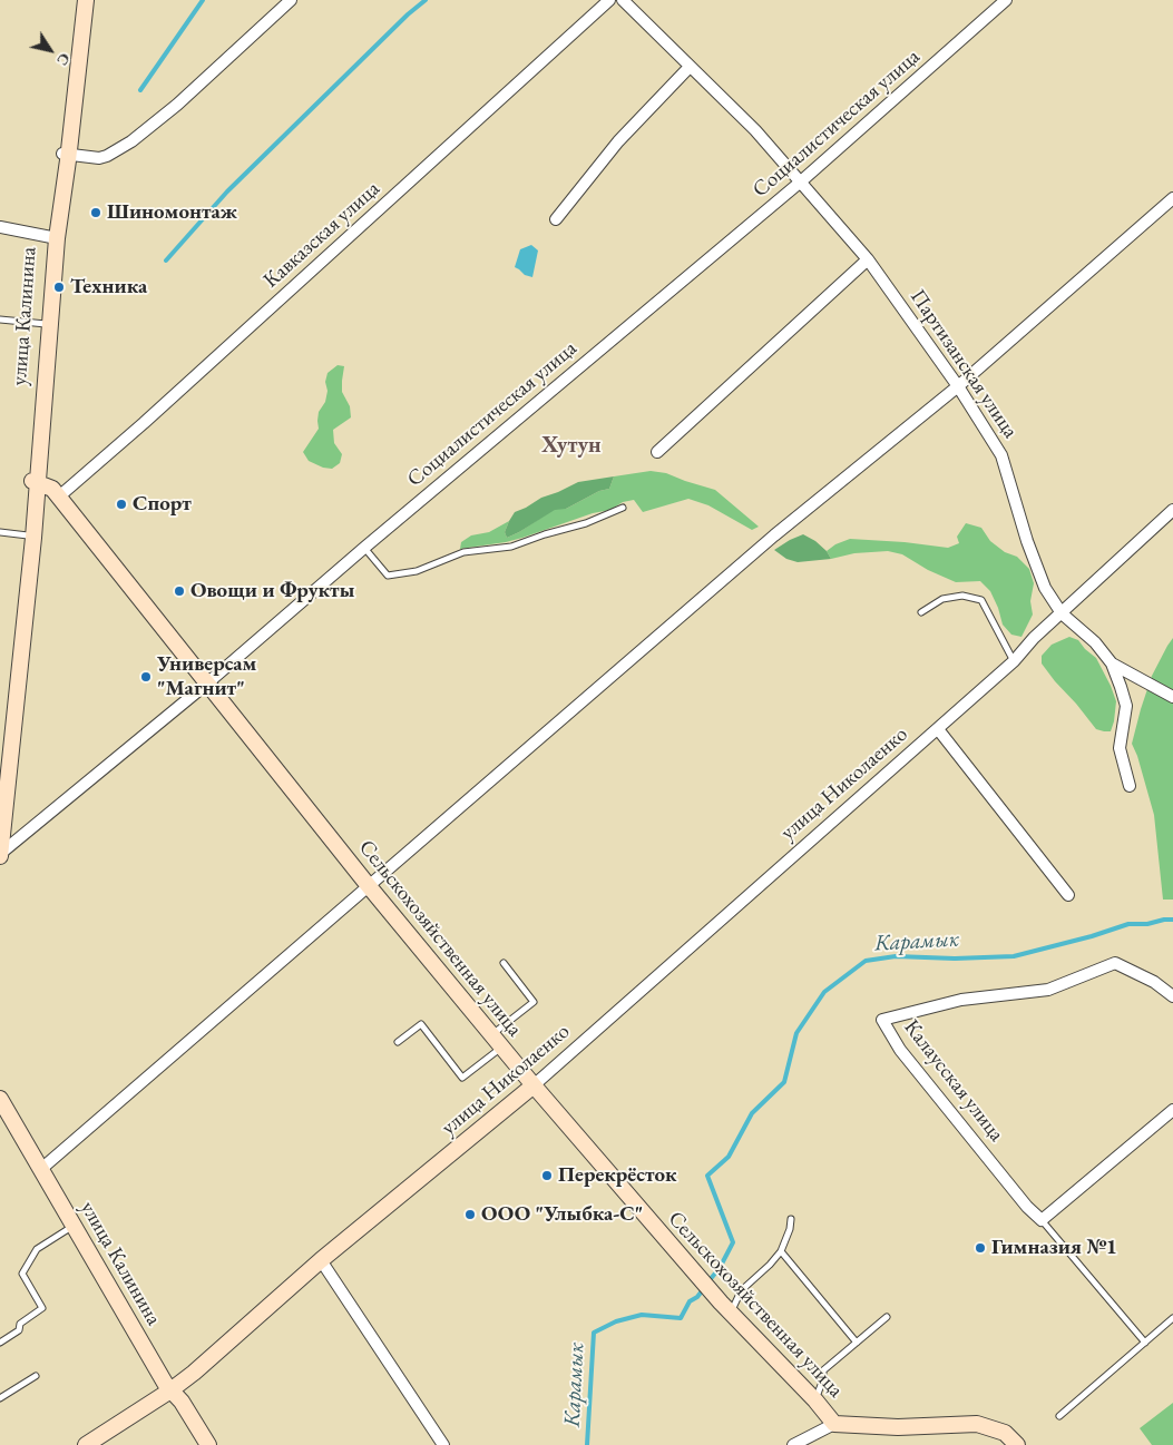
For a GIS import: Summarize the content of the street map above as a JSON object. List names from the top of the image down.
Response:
{
  "streets": {
    "main road": ["улица Калинина", "улица Николаенко", "Сельскохозяйственная улица"],
    "street": [
      "Социалистическая улица",
      "Кавказская улица",
      "Партизанская улица",
      "Калаусская улица"
    ]
  },
  "crossings": [
    ["Социалистическая улица", "Партизанская улица"],
    ["Социалистическая улица", "Сельскохозяйственная улица"],
    ["Кавказская улица", "Сельскохозяйственная улица"],
    ["улица Калинина", "улица Николаенко"],
    ["улица Калинина", "Сельскохозяйственная улица"],
    ["Партизанская улица", "улица Николаенко"],
    ["улица Николаенко", "Сельскохозяйственная улица"]
  ],
  "districts": ["Хутун"],
  "water": ["Карамык"],
  "places": [
    "Шиномонтаж",
    "Техника",
    "Спорт",
    "Овощи и Фрукты",
    "Универсам \"Магнит\"",
    "Перекрёсток",
    "ООО \"Улыбка-С\"",
    "Гимназия №1"
  ],
  "north": "bottom right"
}
